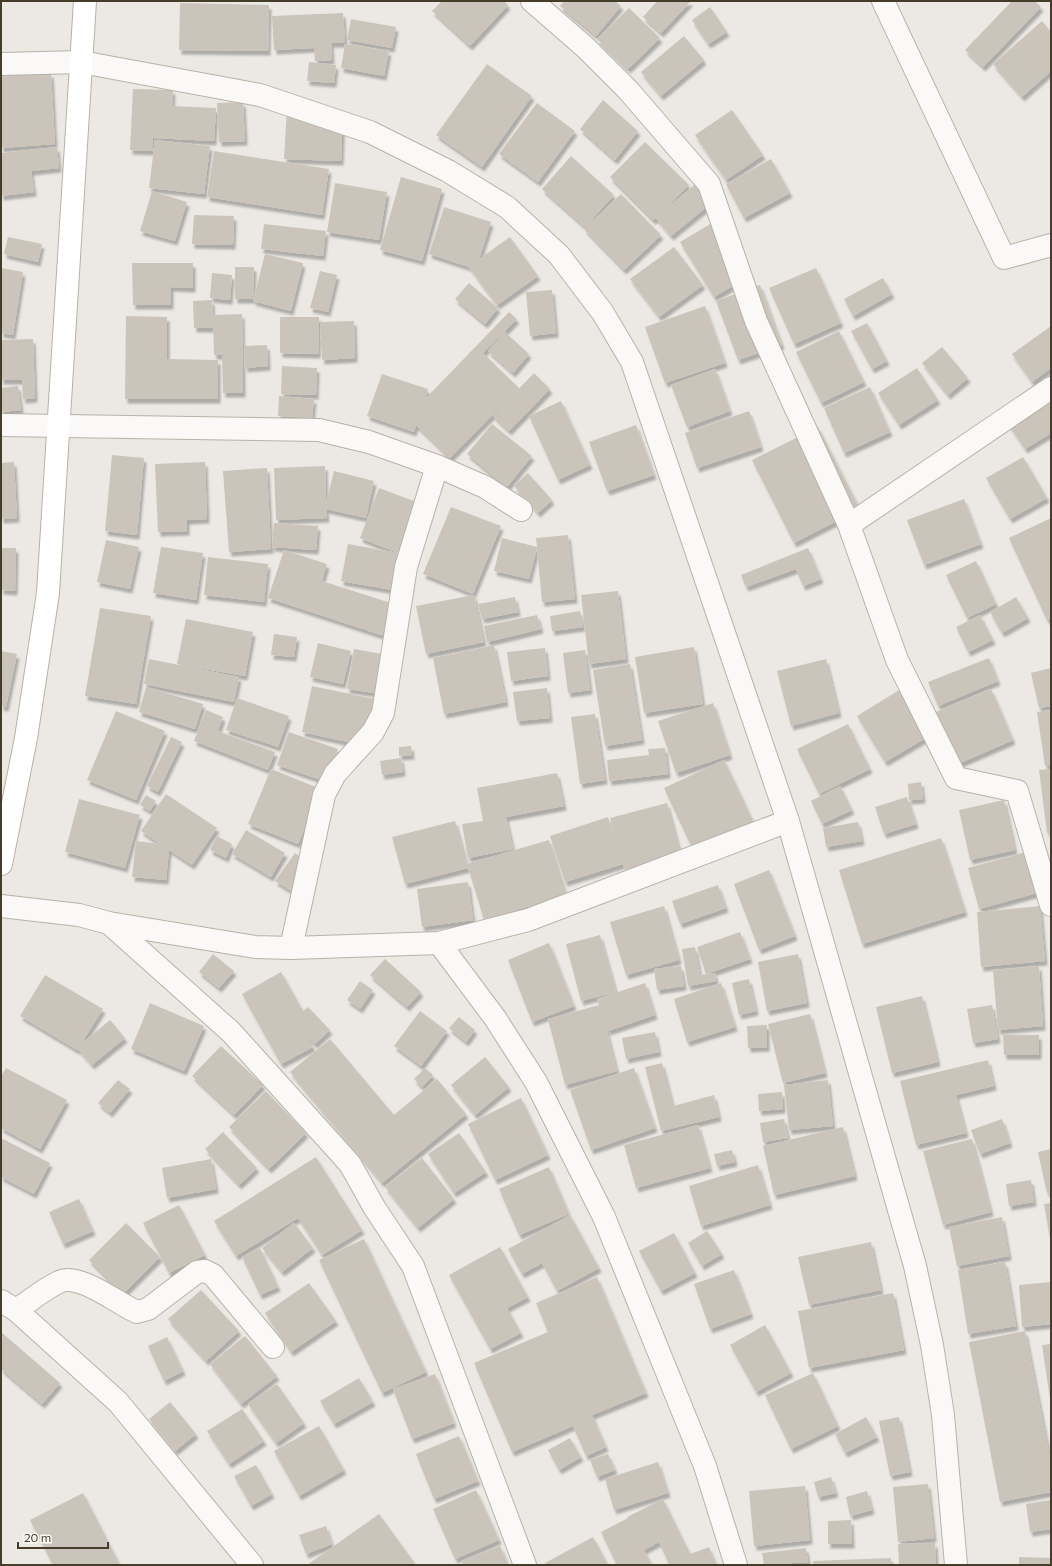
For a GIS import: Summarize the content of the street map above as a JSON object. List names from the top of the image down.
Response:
{
  "scale_bar": "20 m"
}
